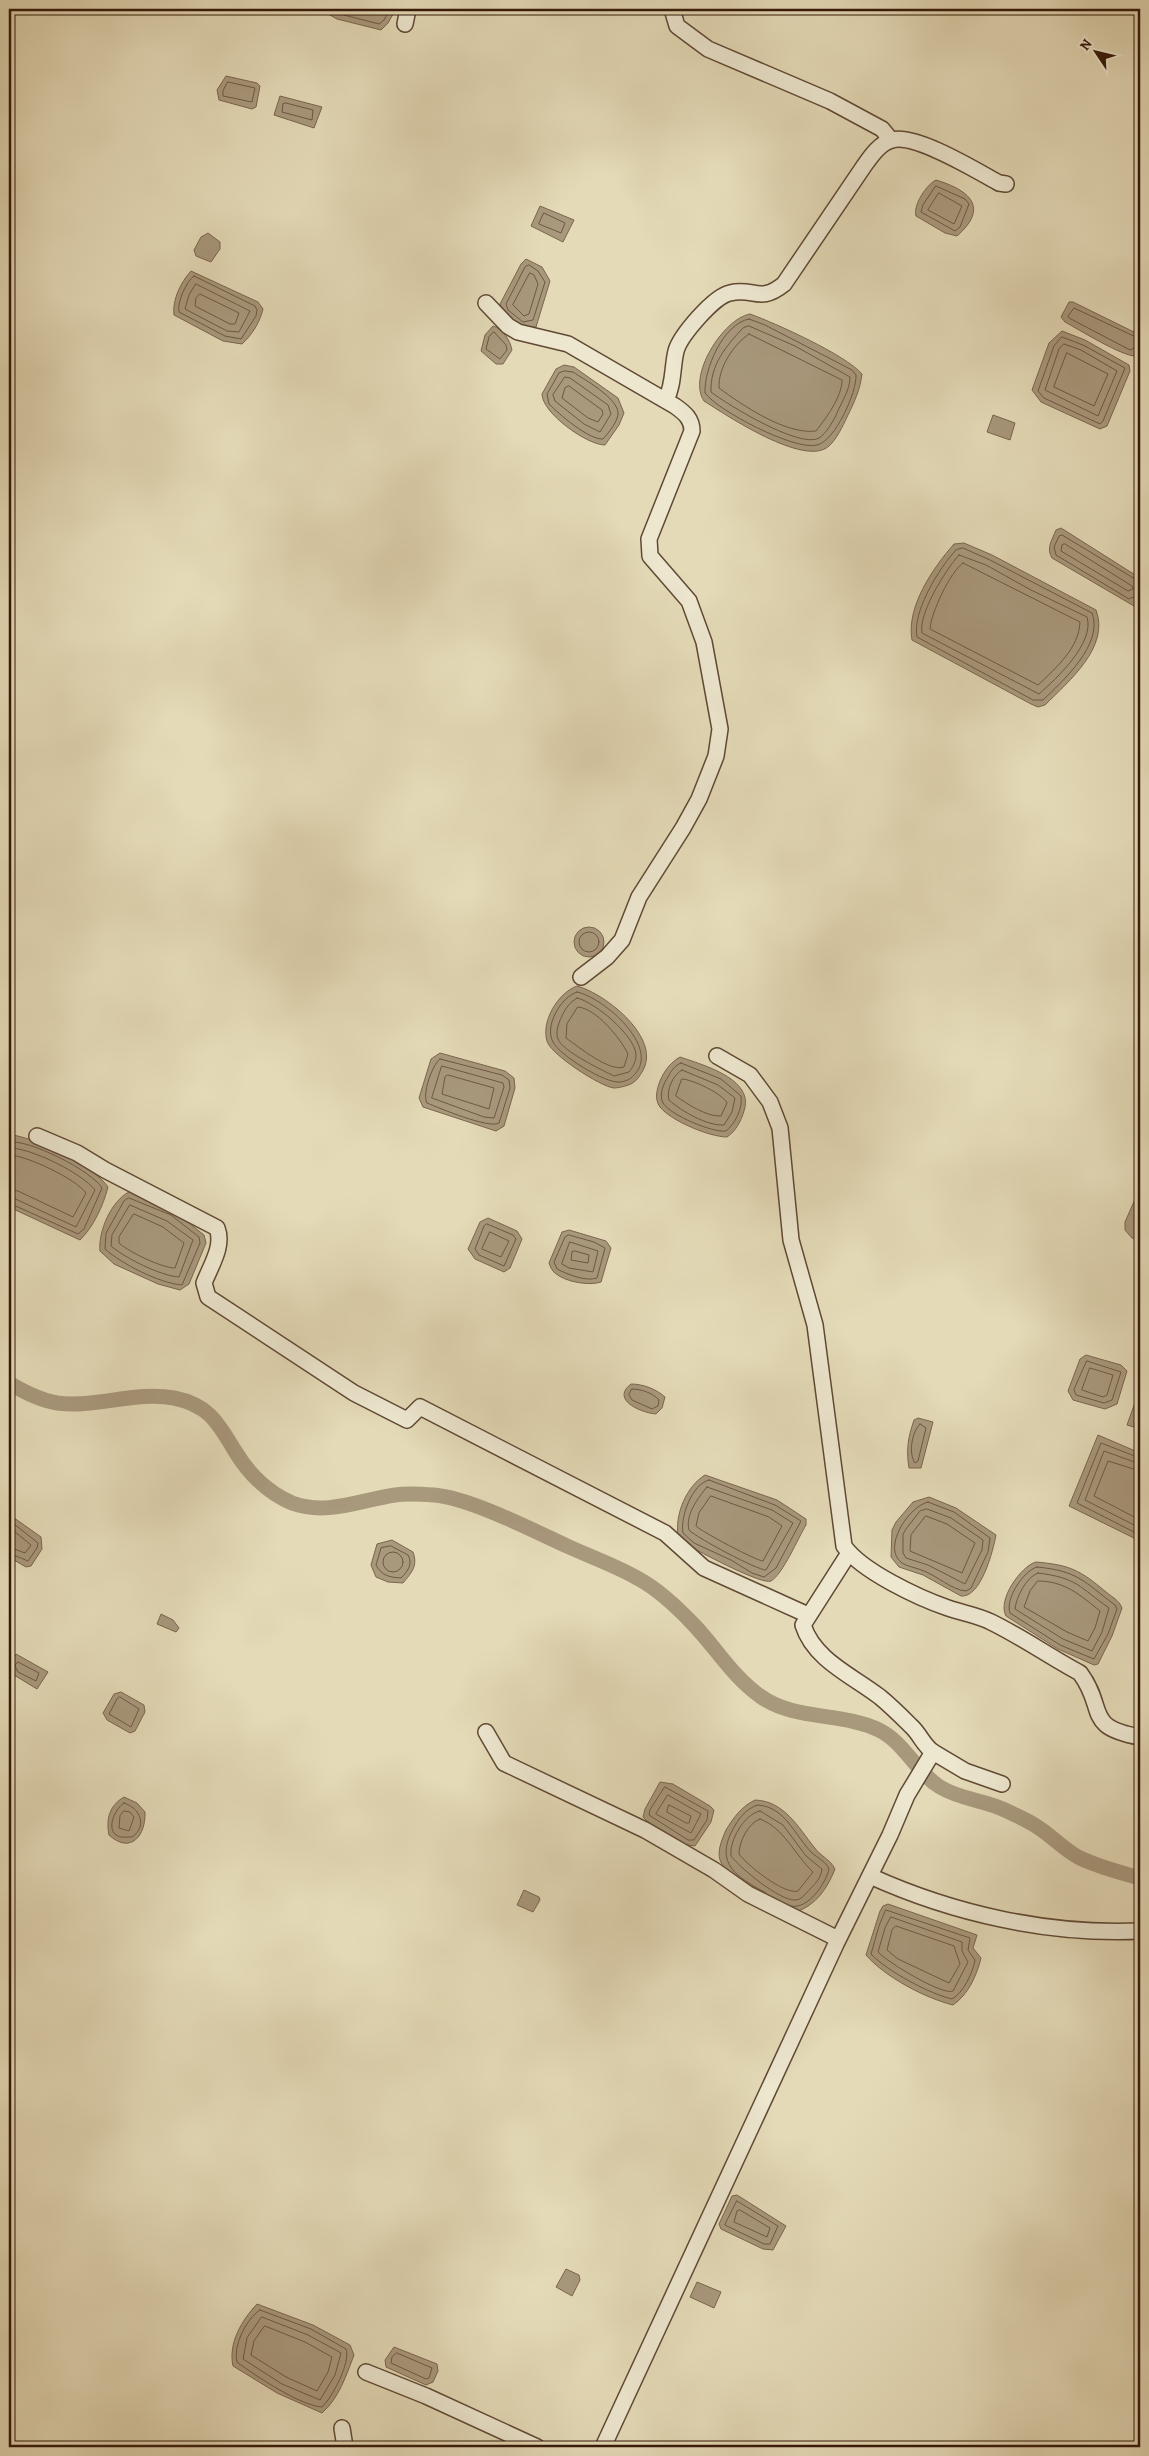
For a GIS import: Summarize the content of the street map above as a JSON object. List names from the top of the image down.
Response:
{
  "north": "top left"
}
